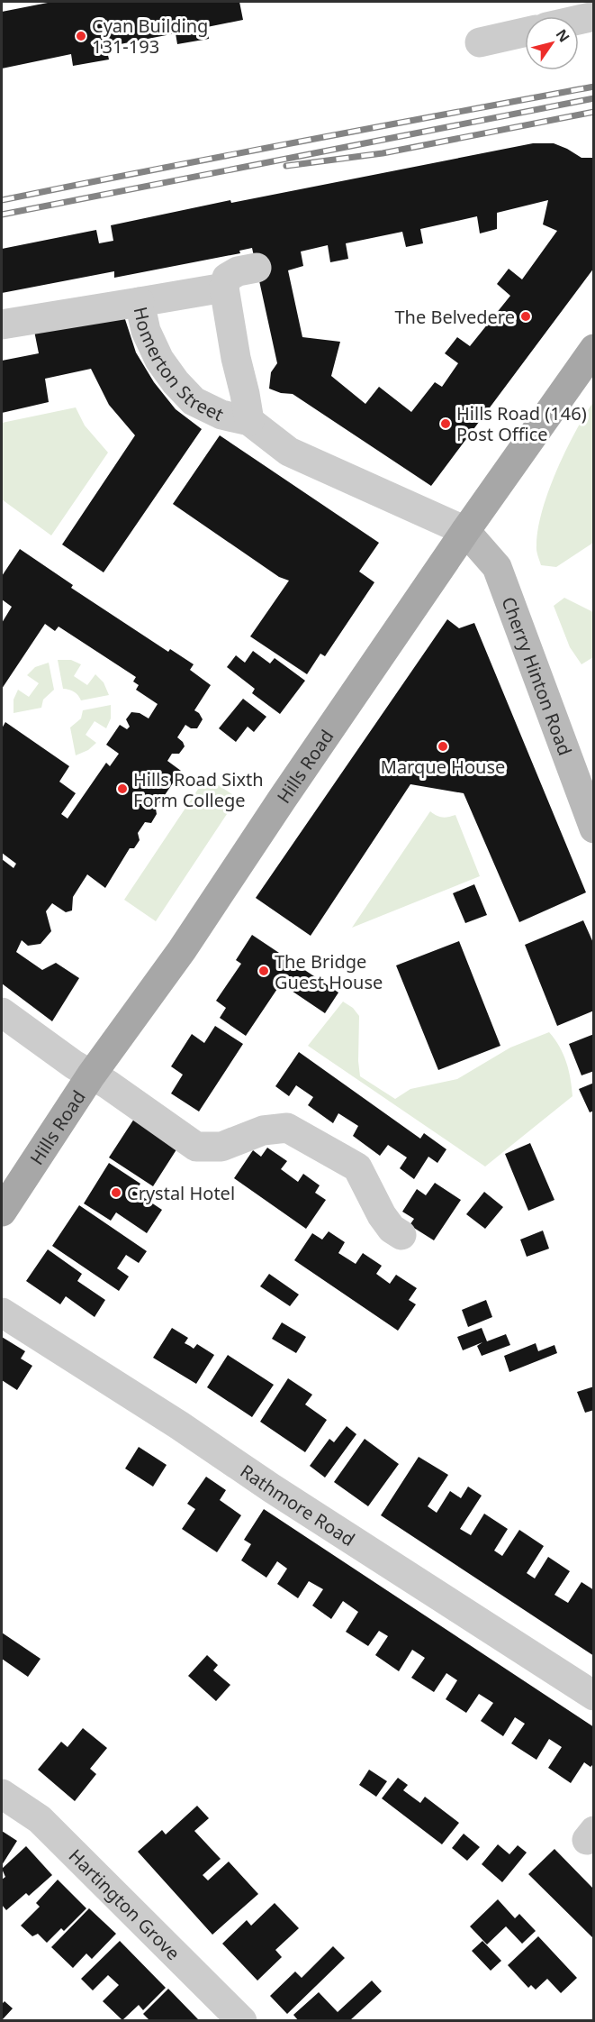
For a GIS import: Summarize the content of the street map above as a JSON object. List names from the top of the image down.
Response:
{
  "streets": {
    "main road": ["Hills Road"],
    "street": [
      "Homerton Street",
      "Cherry Hinton Road",
      "Rathmore Road",
      "Hartington Grove"
    ]
  },
  "crossings": [
    ["Homerton Street", "Cherry Hinton Road"],
    ["Homerton Street", "Hills Road"],
    ["Cherry Hinton Road", "Hills Road"]
  ],
  "places": [
    "Cyan Building 131-193",
    "The Belvedere",
    "Hills Road (146) Post Office",
    "Marque House",
    "Hills Road Sixth Form College",
    "The Bridge Guest House",
    "Crystal Hotel"
  ],
  "north": "top right"
}
